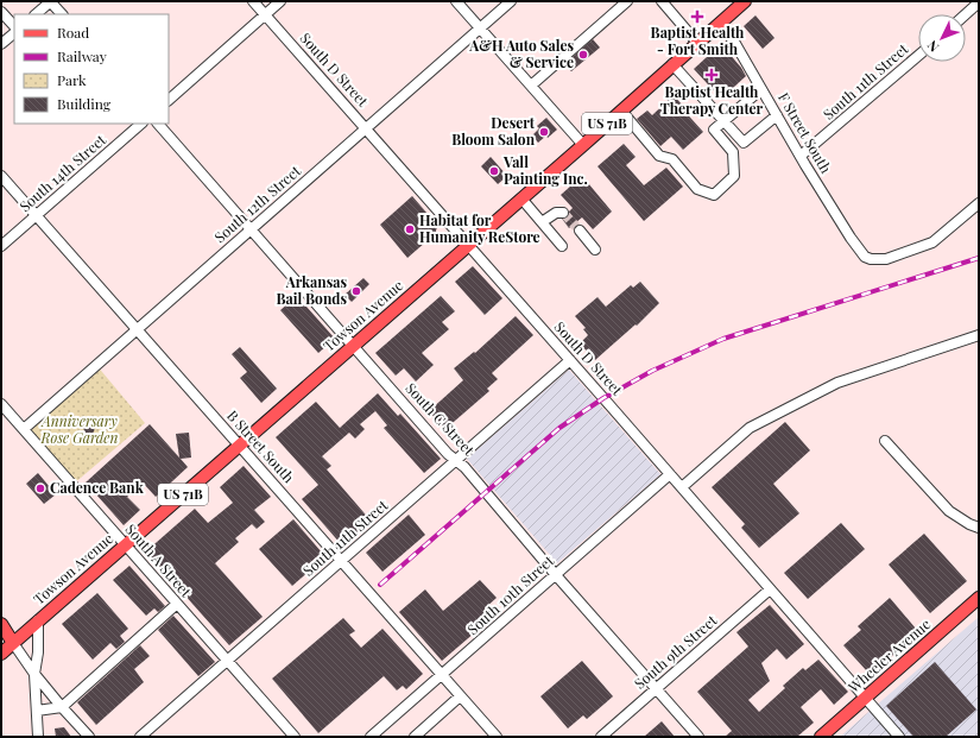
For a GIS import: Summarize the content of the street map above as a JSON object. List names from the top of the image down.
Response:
{
  "streets": {
    "main road": ["US 71B", "Towson Avenue", "Wheeler Avenue"],
    "street": [
      "South D Street",
      "South 11th Street",
      "F Street South",
      "South 14th Street",
      "South 12th Street",
      "South C Street",
      "B Street South",
      "South A Street",
      "South 10th Street",
      "South 9th Street"
    ]
  },
  "crossings": [
    ["South D Street", "South 11th Street"],
    ["South D Street", "South 12th Street"],
    ["South D Street", "Towson Avenue"],
    ["South D Street", "South 10th Street"],
    ["South D Street", "South 9th Street"],
    ["South D Street", "Wheeler Avenue"],
    ["South 11th Street", "F Street South"],
    ["South 11th Street", "South C Street"],
    ["South 11th Street", "B Street South"],
    ["South 11th Street", "South A Street"],
    ["F Street South", "Towson Avenue"],
    ["South 14th Street", "B Street South"],
    ["South 12th Street", "South C Street"],
    ["South 12th Street", "B Street South"],
    ["South 12th Street", "South A Street"],
    ["Towson Avenue", "South C Street"],
    ["Towson Avenue", "B Street South"],
    ["Towson Avenue", "South A Street"],
    ["South C Street", "South 10th Street"],
    ["South C Street", "South 9th Street"],
    ["B Street South", "South 10th Street"]
  ],
  "parks": ["Anniversary Rose Garden"],
  "places": {
    "health": ["Baptist Health - Fort Smith", "Baptist Health Therapy Center"],
    "other": [
      "A&H Auto Sales & Service",
      "Desert Bloom Salon",
      "Vall Painting Inc.",
      "Habitat for Humanity ReStore",
      "Arkansas Bail Bonds",
      "Cadence Bank"
    ]
  },
  "legend": [
    "Road",
    "Railway",
    "Park",
    "Building"
  ],
  "north": "bottom left"
}
